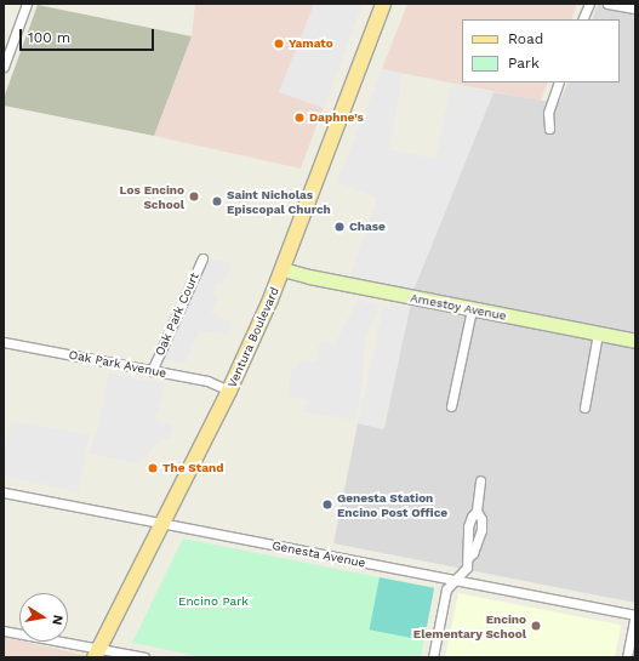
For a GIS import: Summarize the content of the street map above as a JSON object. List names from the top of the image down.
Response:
{
  "streets": {
    "main road": ["Ventura Boulevard"],
    "street": [
      "Amestoy Avenue",
      "Oak Park Court",
      "Oak Park Avenue",
      "Genesta Avenue"
    ]
  },
  "crossings": [
    ["Amestoy Avenue", "Ventura Boulevard"],
    ["Oak Park Court", "Oak Park Avenue"],
    ["Ventura Boulevard", "Oak Park Avenue"],
    ["Ventura Boulevard", "Genesta Avenue"]
  ],
  "parks": ["Encino Park"],
  "places": [
    "Yamato",
    "Daphne's",
    "Los Encino School",
    "Saint Nicholas Episcopal Church",
    "Chase",
    "The Stand",
    "Genesta Station Encino Post Office",
    "Encino Elementary School"
  ],
  "legend": ["Road", "Park"],
  "scale_bar": "100 m",
  "north": "right"
}
